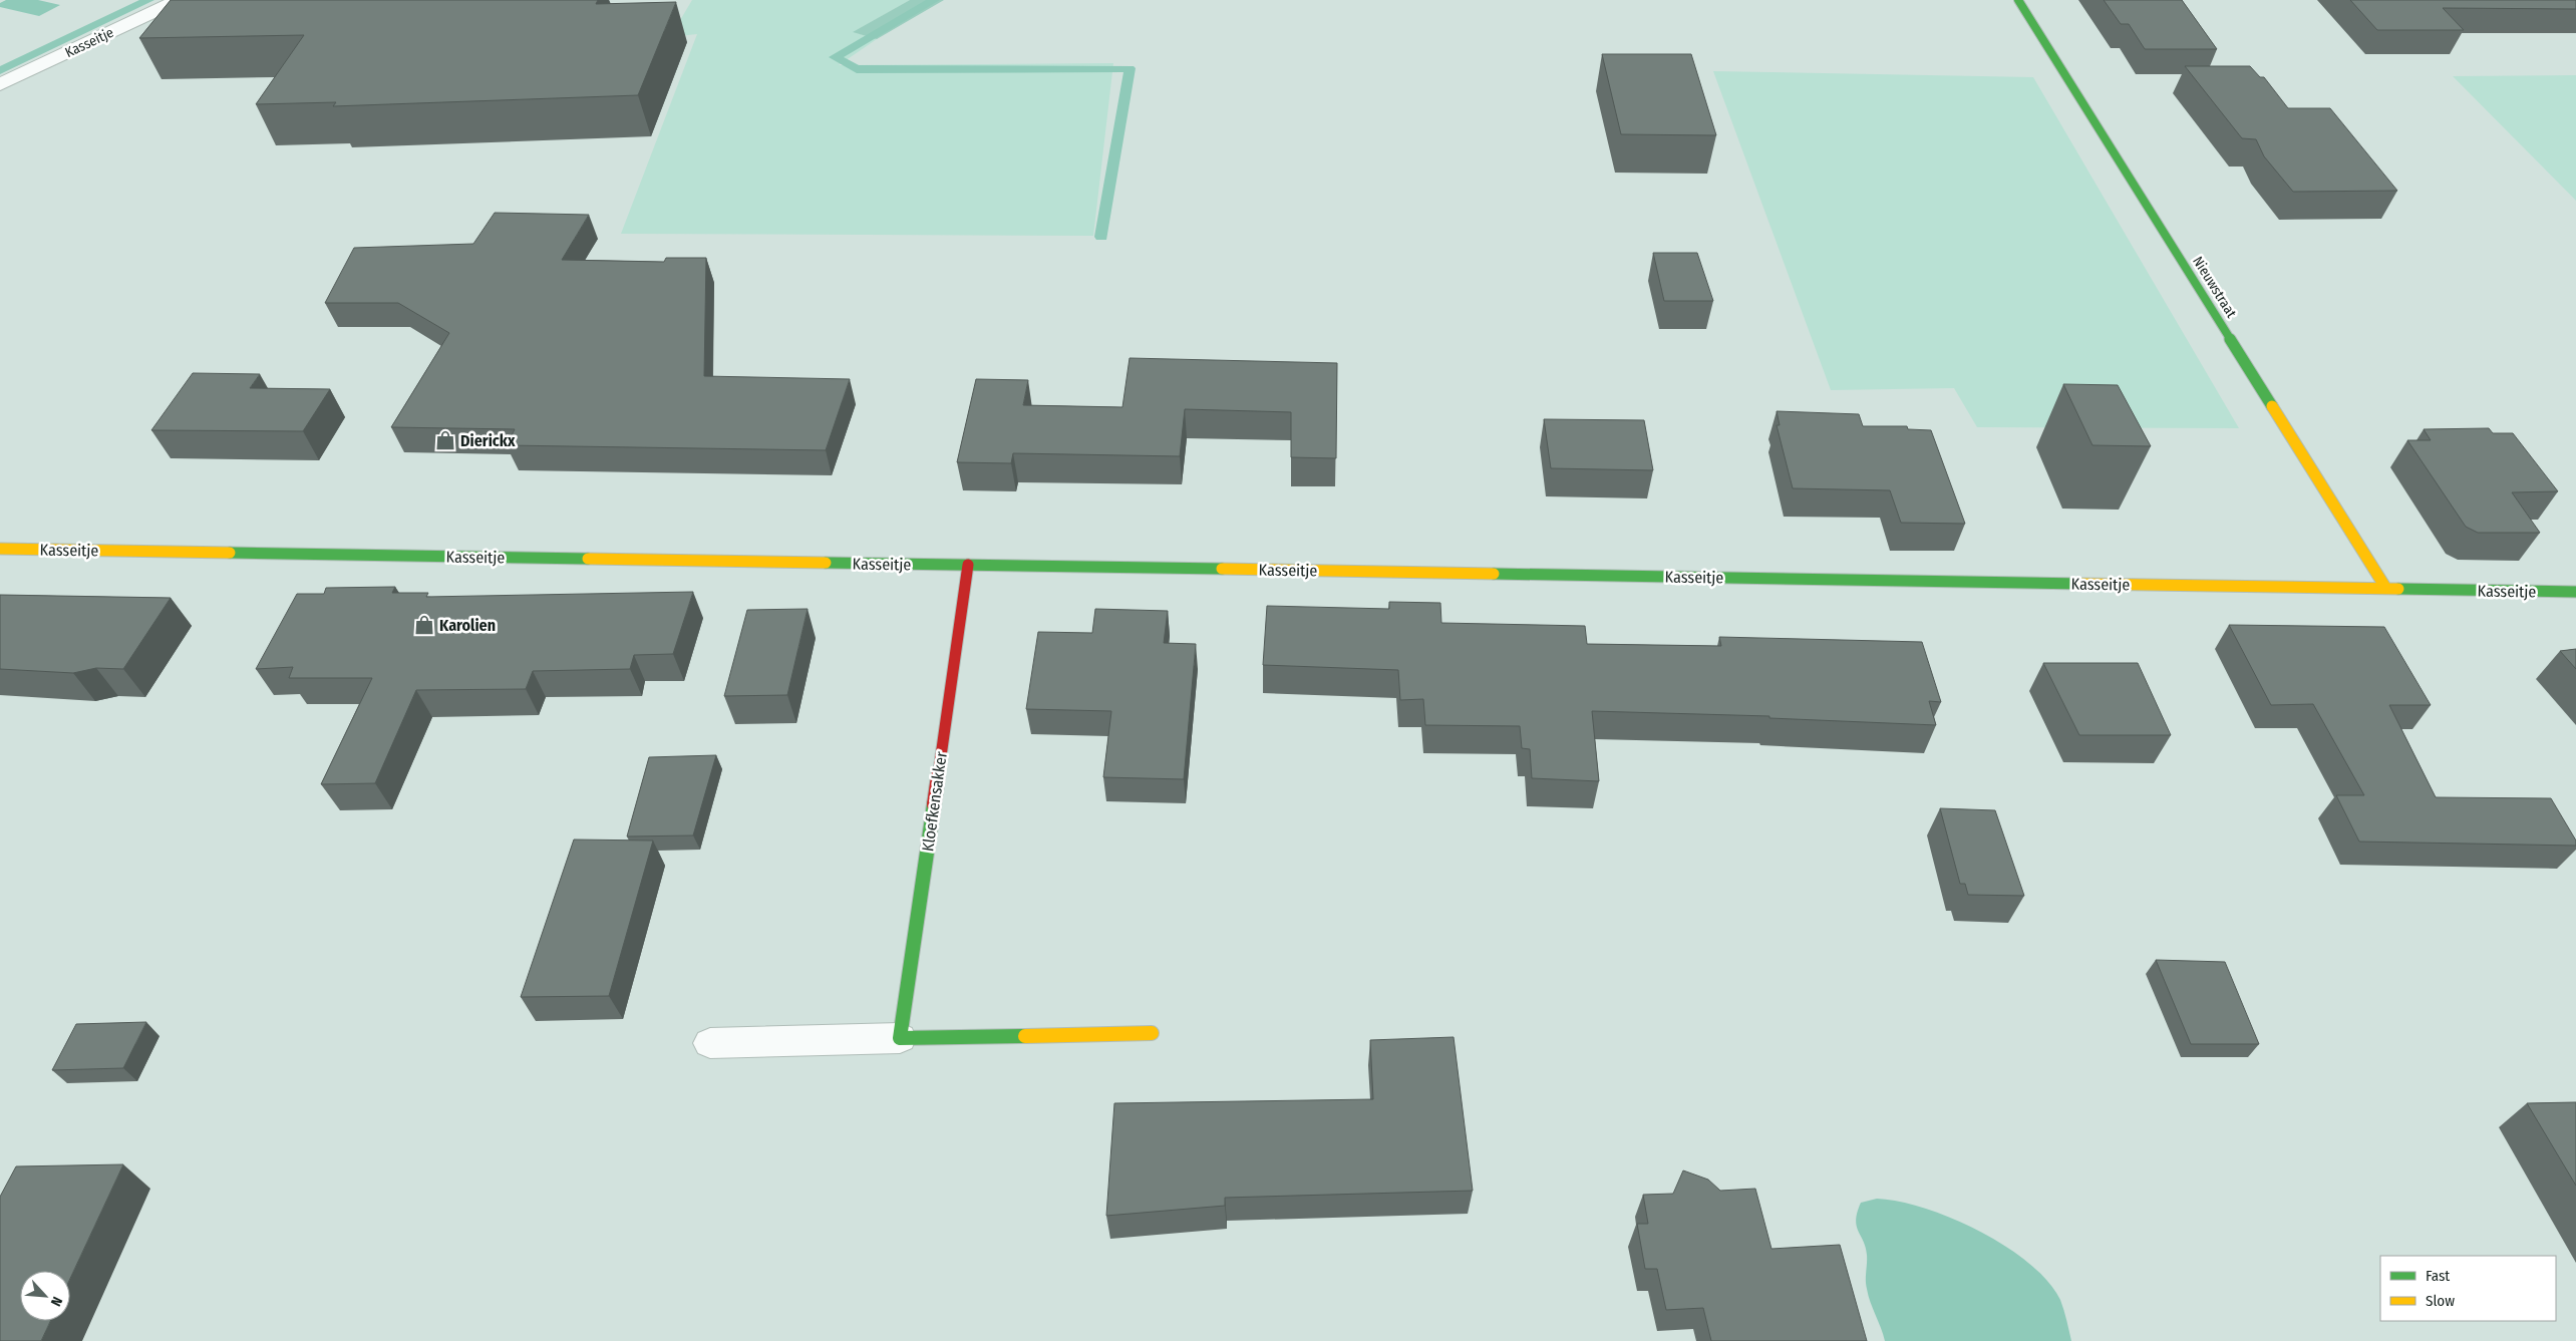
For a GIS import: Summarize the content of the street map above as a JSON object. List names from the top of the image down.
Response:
{
  "streets": {
    "street": ["Kasseitje", "Nieuwstraat", "Kloefkensakker"]
  },
  "crossings": [
    ["Kasseitje", "Nieuwstraat"],
    ["Kasseitje", "Kloefkensakker"]
  ],
  "places": {
    "shop": ["Dierickx", "Karolien"]
  },
  "legend": ["Fast", "Slow"],
  "north": "bottom right"
}
